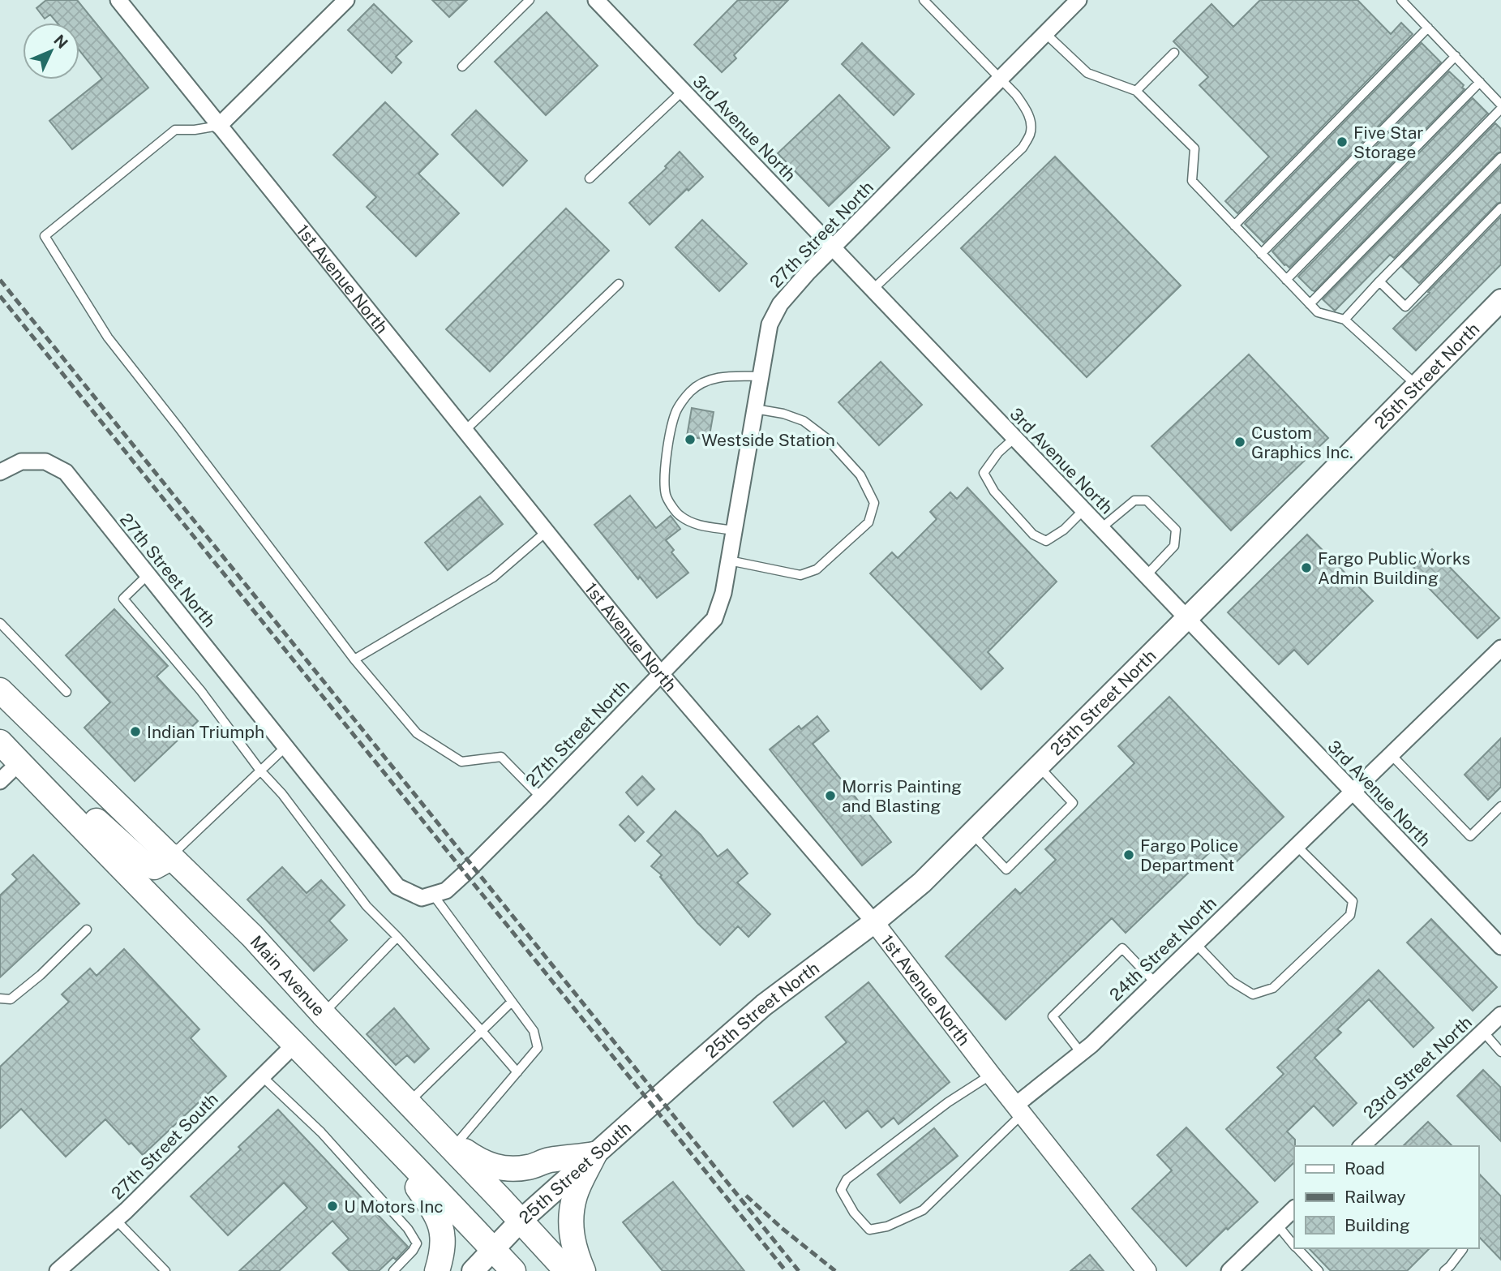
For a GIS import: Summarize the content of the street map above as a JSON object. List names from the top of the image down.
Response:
{
  "streets": {
    "main road": ["25th Street North", "Main Avenue", "25th Street South"],
    "street": [
      "3rd Avenue North",
      "27th Street North",
      "1st Avenue North",
      "24th Street North",
      "23rd Street North",
      "27th Street South"
    ]
  },
  "crossings": [
    ["3rd Avenue North", "27th Street North"],
    ["3rd Avenue North", "25th Street North"],
    ["3rd Avenue North", "24th Street North"],
    ["27th Street North", "1st Avenue North"],
    ["1st Avenue North", "25th Street North"],
    ["1st Avenue North", "24th Street North"],
    ["25th Street North", "25th Street South"],
    ["Main Avenue", "25th Street South"]
  ],
  "places": [
    "Five Star Storage",
    "Westside Station",
    "Custom Graphics Inc.",
    "Fargo Public Works Admin Building",
    "Indian Triumph",
    "Morris Painting and Blasting",
    "Fargo Police Department",
    "U Motors Inc"
  ],
  "legend": ["Road", "Railway", "Building"],
  "north": "top right"
}
